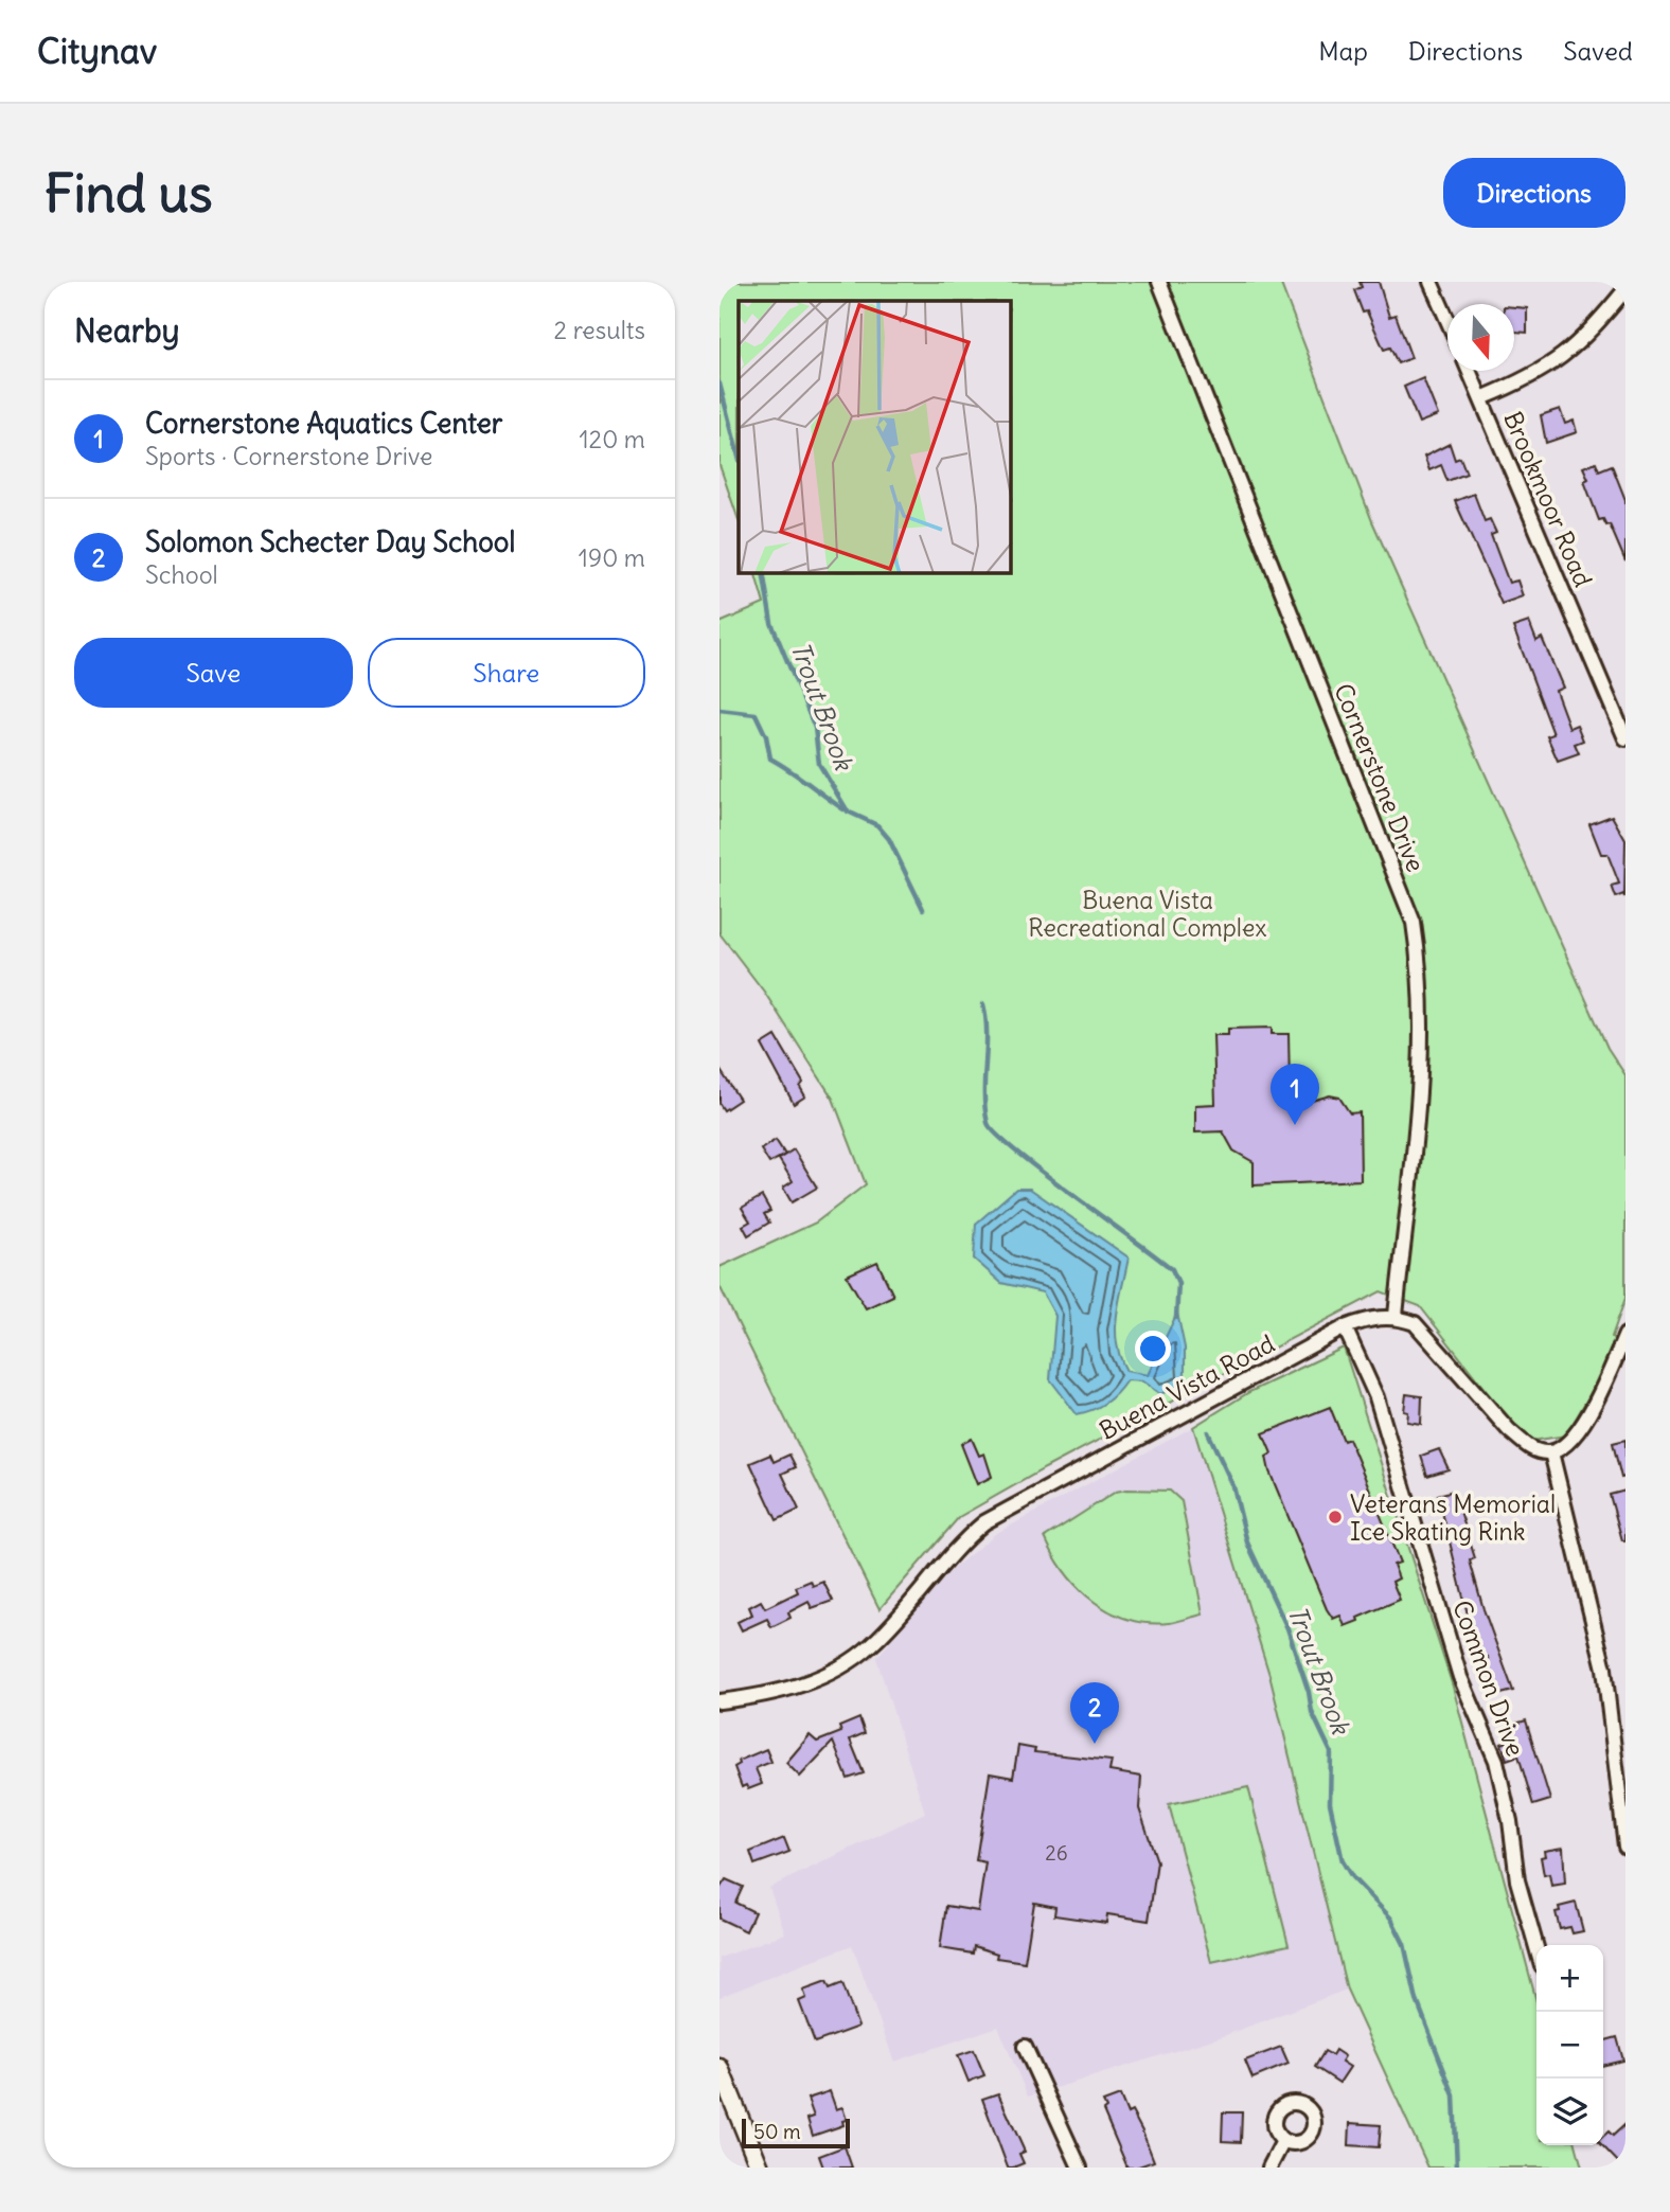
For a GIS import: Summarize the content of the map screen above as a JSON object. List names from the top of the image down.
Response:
{
  "streets": {
    "street": [
      "Brookmoor Road",
      "Cornerstone Drive",
      "Buena Vista Road",
      "Common Drive"
    ]
  },
  "crossings": [
    ["Cornerstone Drive", "Buena Vista Road"],
    ["Buena Vista Road", "Common Drive"]
  ],
  "water": ["Trout Brook"],
  "parks": ["Buena Vista Recreational Complex"],
  "places": ["Veterans Memorial Ice Skating Rink"],
  "house_numbers": ["26"],
  "scale_bar": "50 m",
  "north": "bottom",
  "page": {
    "header": "Citynav",
    "nav": ["Map", "Directions", "Saved"],
    "buttons": [
      "Directions",
      ["Save", "Share"]
    ],
    "title": "Find us",
    "heading": ["Nearby", "2 results"],
    "list": [
      {
        "mark": "1",
        "name": "Cornerstone Aquatics Center",
        "note": "Sports · Cornerstone Drive",
        "value": "120 m"
      },
      {
        "mark": "2",
        "name": "Solomon Schecter Day School",
        "note": "School",
        "value": "190 m"
      }
    ],
    "pins": ["1", "2"],
    "map_buttons": ["+", "−"],
    "scale": "50 m"
  }
}
